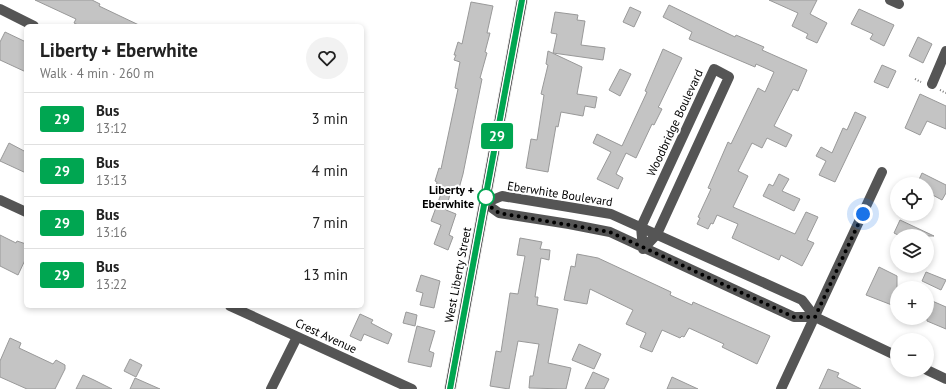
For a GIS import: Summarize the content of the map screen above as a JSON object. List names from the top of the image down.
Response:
{
  "streets": {
    "main road": ["West Liberty Street"],
    "street": ["Woodbridge Boulevard", "Eberwhite Boulevard", "Crest Avenue"]
  },
  "crossings": [
    ["Woodbridge Boulevard", "Eberwhite Boulevard"],
    ["Eberwhite Boulevard", "West Liberty Street"]
  ],
  "places": ["Liberty + Eberwhite"],
  "lines": ["bus line 29"],
  "page": {
    "on_map": "29",
    "heading": ["Liberty + Eberwhite", "Walk · 4 min · 260 m"],
    "list": [
      {
        "mark": "29",
        "name": "Bus",
        "note": "13:12",
        "value": "3 min"
      },
      {
        "mark": "29",
        "name": "Bus",
        "note": "13:13",
        "value": "4 min"
      },
      {
        "mark": "29",
        "name": "Bus",
        "note": "13:16",
        "value": "7 min"
      },
      {
        "mark": "29",
        "name": "Bus",
        "note": "13:22",
        "value": "13 min"
      }
    ],
    "map_buttons": ["+", "−"]
  }
}
